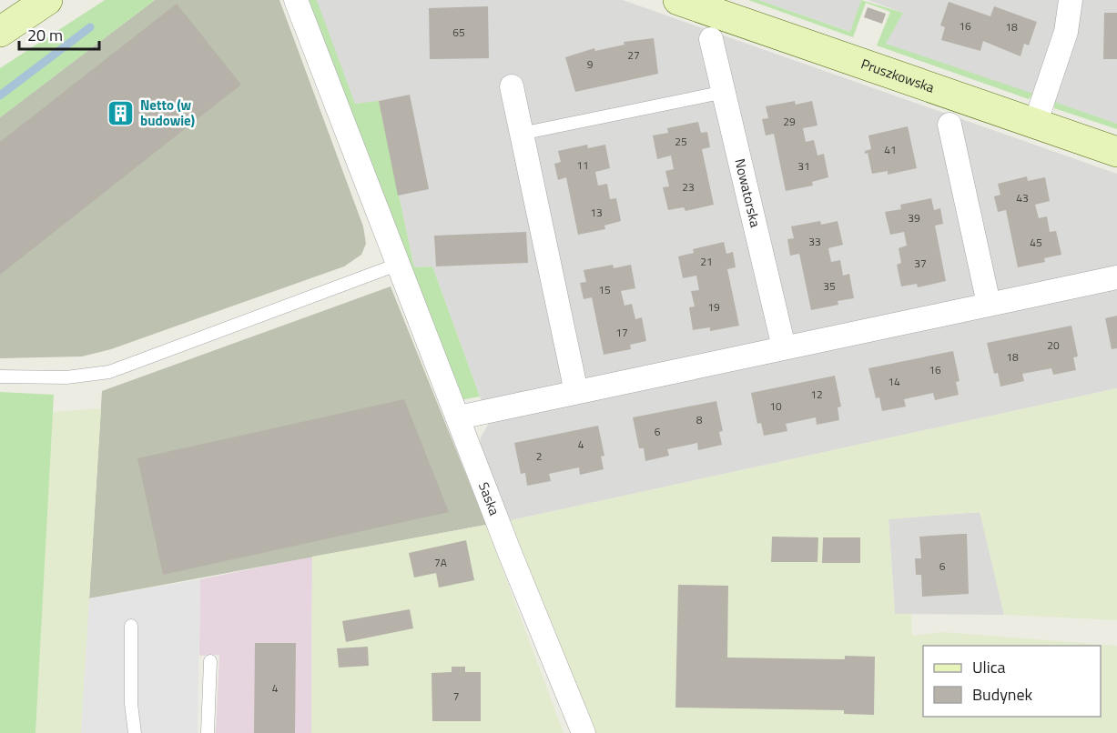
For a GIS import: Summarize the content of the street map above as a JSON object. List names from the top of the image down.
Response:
{
  "streets": {
    "street": ["Pruszkowska", "Nowatorska", "Saska"]
  },
  "places": {
    "building": ["Netto (w budowie)"]
  },
  "house_numbers": [
    "16",
    "18",
    "65",
    "27",
    "9",
    "29",
    "25",
    "41",
    "11",
    "31",
    "23",
    "43",
    "13",
    "39",
    "33",
    "45",
    "21",
    "37",
    "35",
    "15",
    "19",
    "17",
    "20",
    "18",
    "16",
    "14",
    "12",
    "10",
    "8",
    "6",
    "4",
    "2",
    "7A",
    "6",
    "4",
    "7"
  ],
  "legend": ["Ulica", "Budynek"],
  "scale_bar": "20 m"
}
